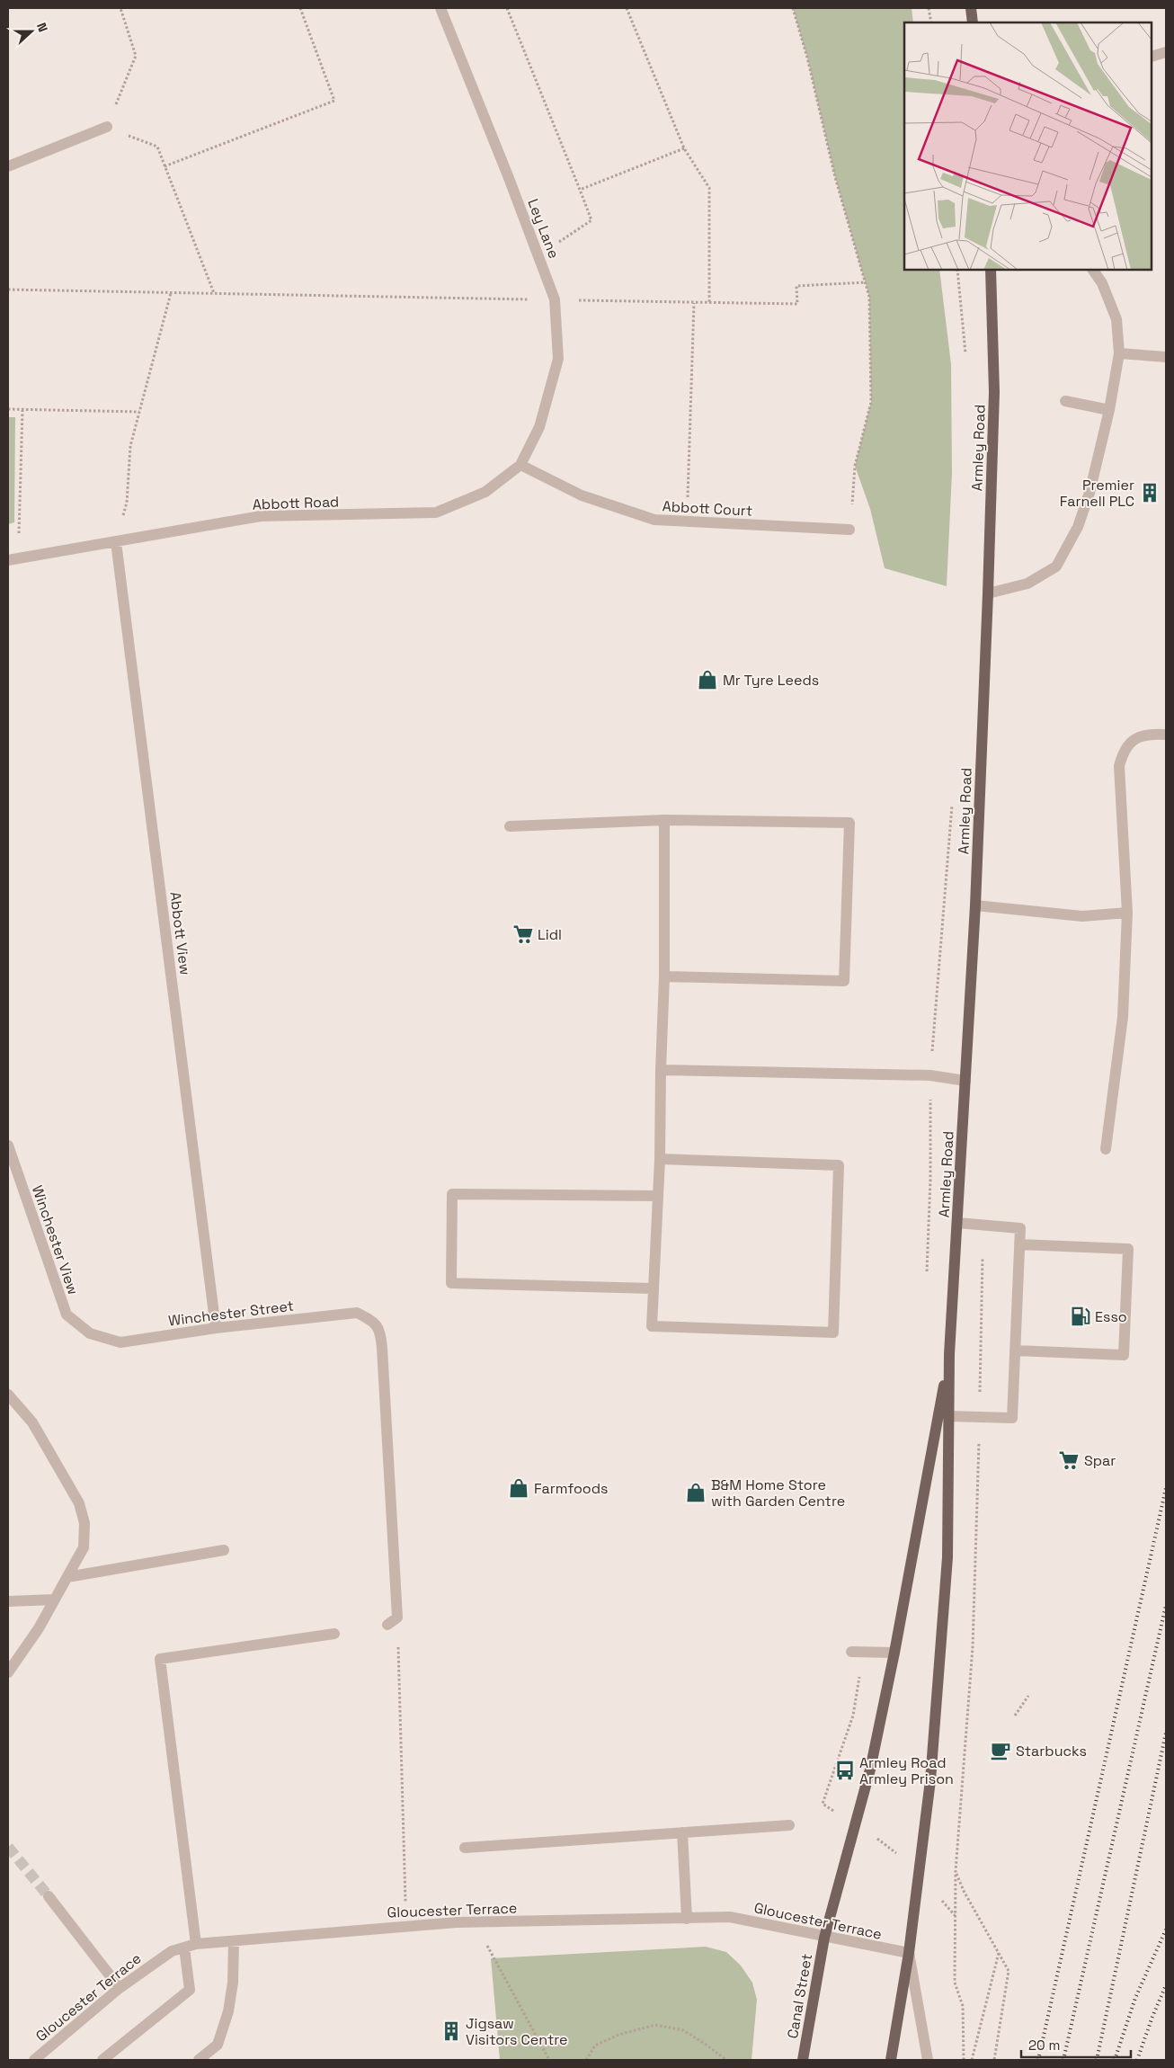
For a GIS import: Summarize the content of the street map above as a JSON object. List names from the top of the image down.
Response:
{
  "streets": {
    "main road": ["Armley Road", "Canal Street"],
    "street": [
      "Ley Lane",
      "Abbott Road",
      "Abbott Court",
      "Abbott View",
      "Winchester View",
      "Winchester Street",
      "Gloucester Terrace"
    ]
  },
  "crossings": [
    ["Ley Lane", "Abbott Road"],
    ["Ley Lane", "Abbott Court"],
    ["Armley Road", "Canal Street"],
    ["Abbott Road", "Abbott Court"],
    ["Abbott Road", "Abbott View"],
    ["Abbott View", "Winchester Street"],
    ["Winchester View", "Winchester Street"],
    ["Gloucester Terrace", "Canal Street"]
  ],
  "places": {
    "building": ["Premier Farnell PLC", "Jigsaw Visitors Centre"],
    "shop": ["Mr Tyre Leeds", "Farmfoods", "B&M Home Store with Garden Centre"],
    "supermarket": ["Lidl", "Spar"],
    "fuel station": ["Esso"],
    "cafe": ["Starbucks"],
    "bus stop": ["Armley Road Armley Prison"]
  },
  "scale_bar": "20 m",
  "north": "right"
}
